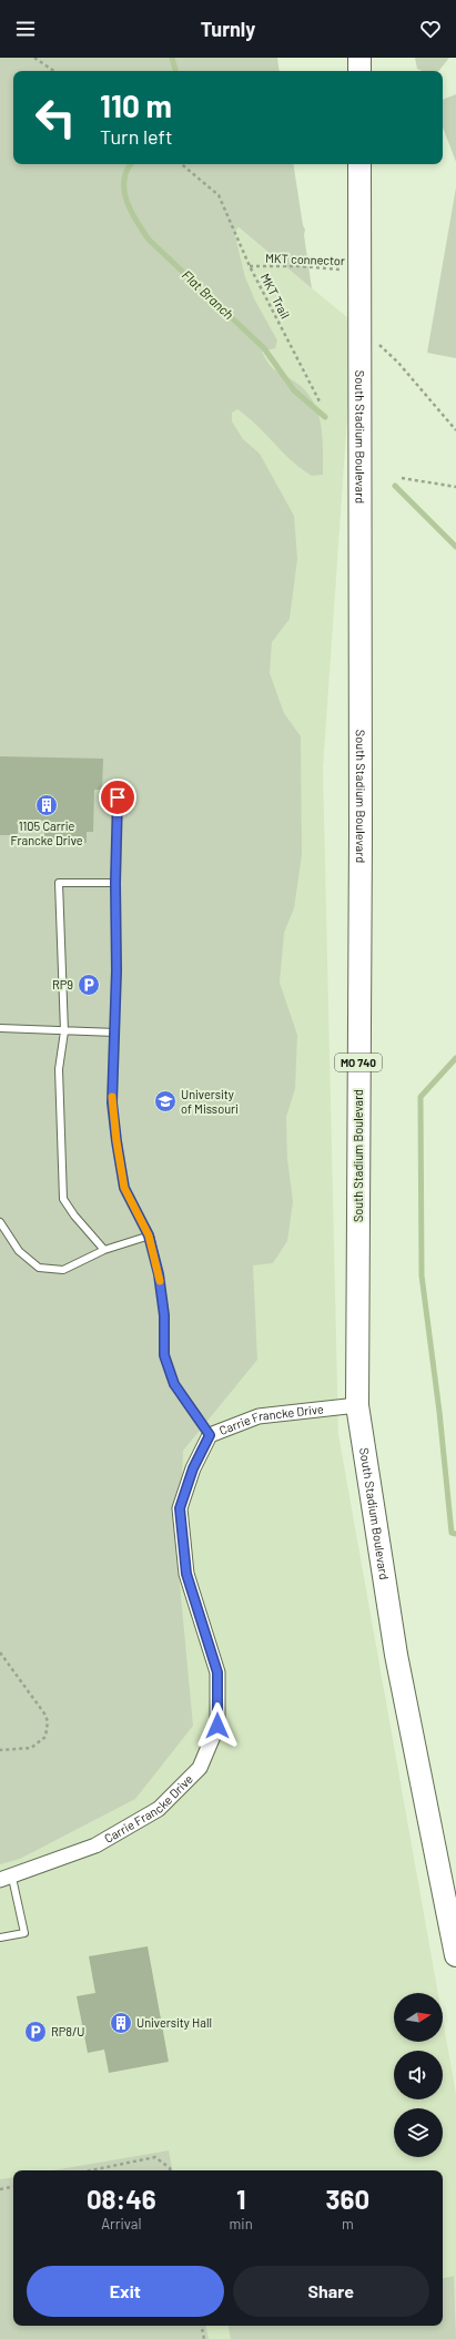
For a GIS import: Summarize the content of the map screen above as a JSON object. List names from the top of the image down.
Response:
{
  "streets": {
    "main road": ["South Stadium Boulevard", "MO 740"],
    "street": ["Carrie Francke Drive"],
    "path": ["MKT connector", "MKT Trail"]
  },
  "crossings": [
    ["MKT connector", "MKT Trail"],
    ["MKT connector", "South Stadium Boulevard"],
    ["South Stadium Boulevard", "Carrie Francke Drive"]
  ],
  "water": ["Flat Branch"],
  "places": {
    "building": ["1105 Carrie Francke Drive", "University Hall"],
    "parking": ["RP9", "RP8/U"],
    "school or university": ["University of Missouri"]
  },
  "north": "right",
  "page": {
    "header": "Turnly",
    "turn": ["110 m", "Turn left"],
    "eta": [
      "08:46",
      "Arrival",
      "1",
      "min",
      "360",
      "m"
    ],
    "buttons": ["Exit", "Share"]
  }
}
